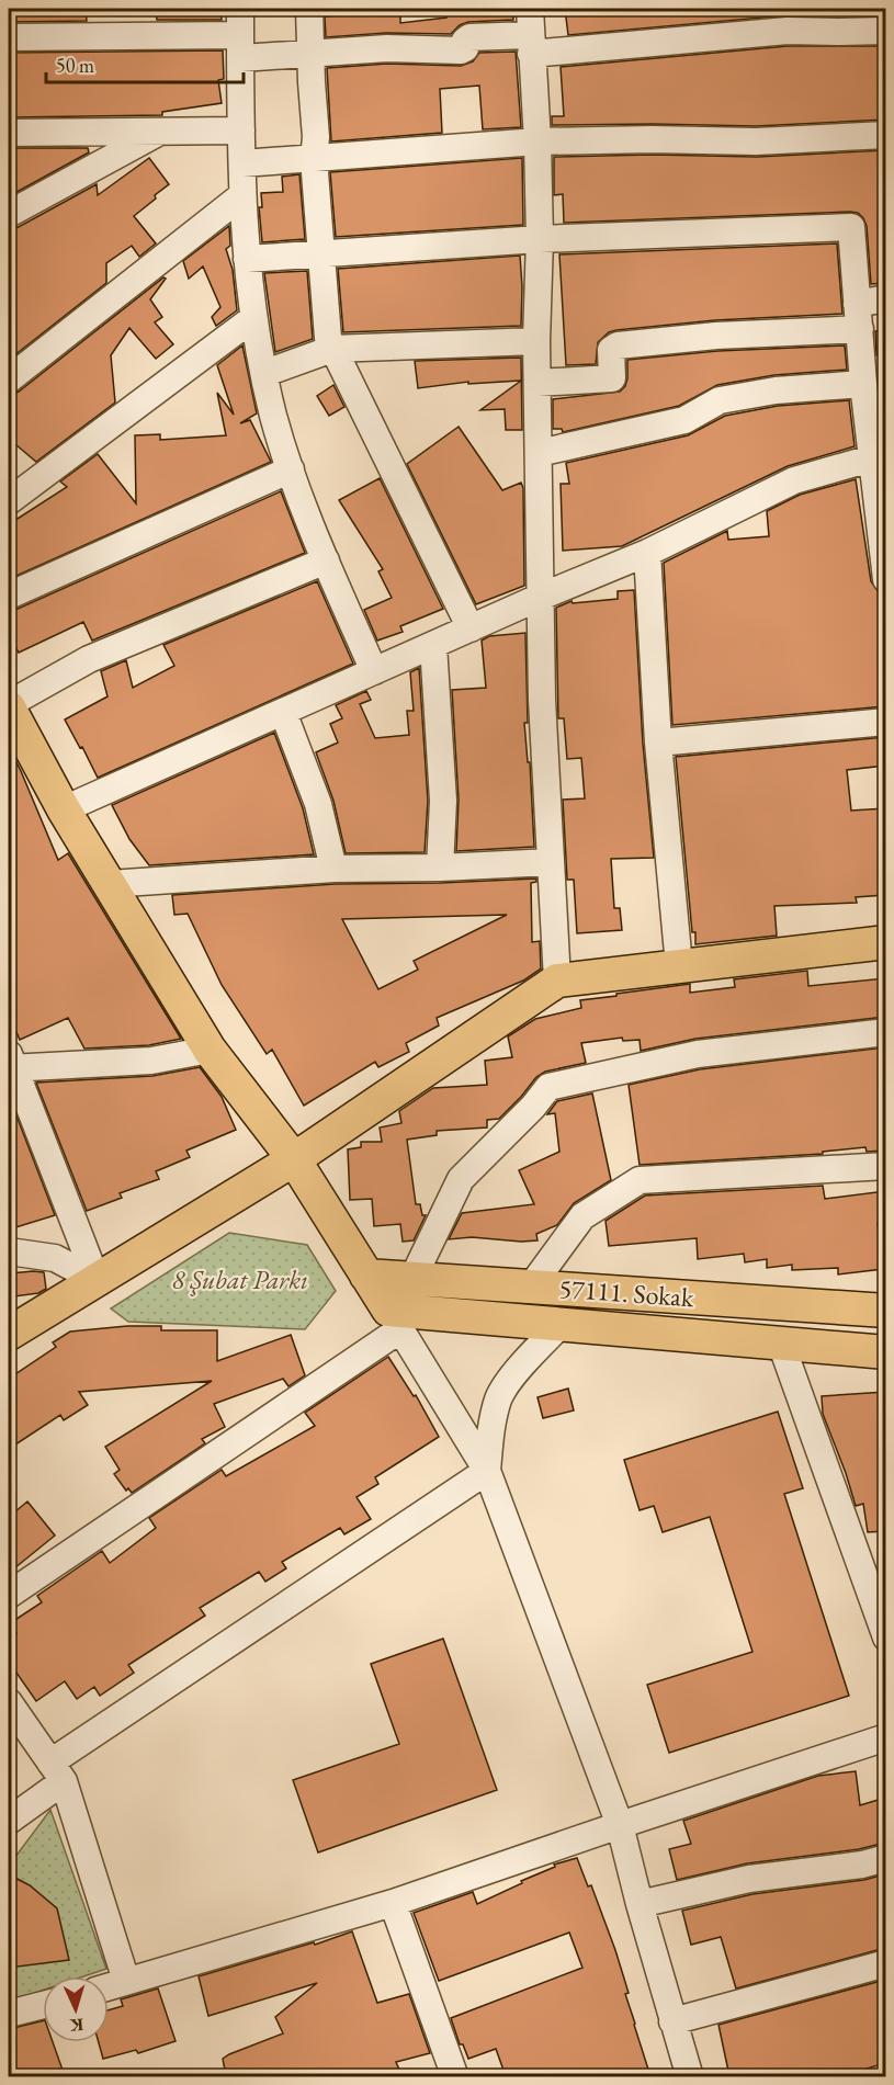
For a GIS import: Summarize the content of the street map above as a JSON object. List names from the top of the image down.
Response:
{
  "streets": {
    "main road": ["57111. Sokak"]
  },
  "parks": ["8 Şubat Parkı"],
  "scale_bar": "50 m",
  "north": "bottom"
}
